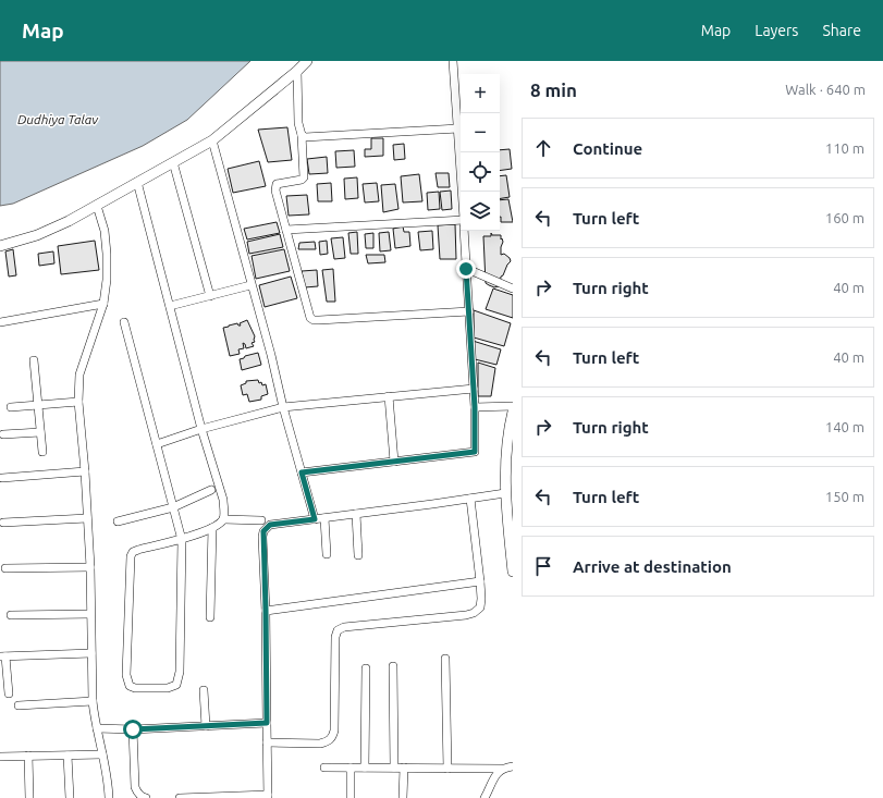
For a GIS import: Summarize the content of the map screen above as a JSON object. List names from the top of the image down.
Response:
{
  "water": ["Dudhiya Talav"],
  "page": {
    "header": "Map",
    "nav": ["Map", "Layers", "Share"],
    "heading": ["8 min", "Walk · 640 m"],
    "map_buttons": ["+", "−"],
    "list": [
      ["Continue", "110 m"],
      ["Turn left", "160 m"],
      ["Turn right", "40 m"],
      ["Turn left", "40 m"],
      ["Turn right", "140 m"],
      ["Turn left", "150 m"],
      "Arrive at destination"
    ]
  }
}
